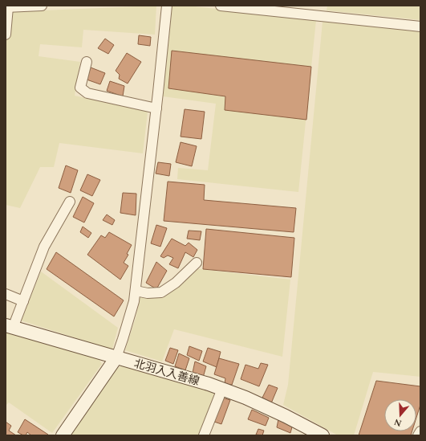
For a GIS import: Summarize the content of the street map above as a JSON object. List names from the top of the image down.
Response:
{
  "streets": {
    "main road": ["北羽入入善線"]
  },
  "north": "bottom"
}
